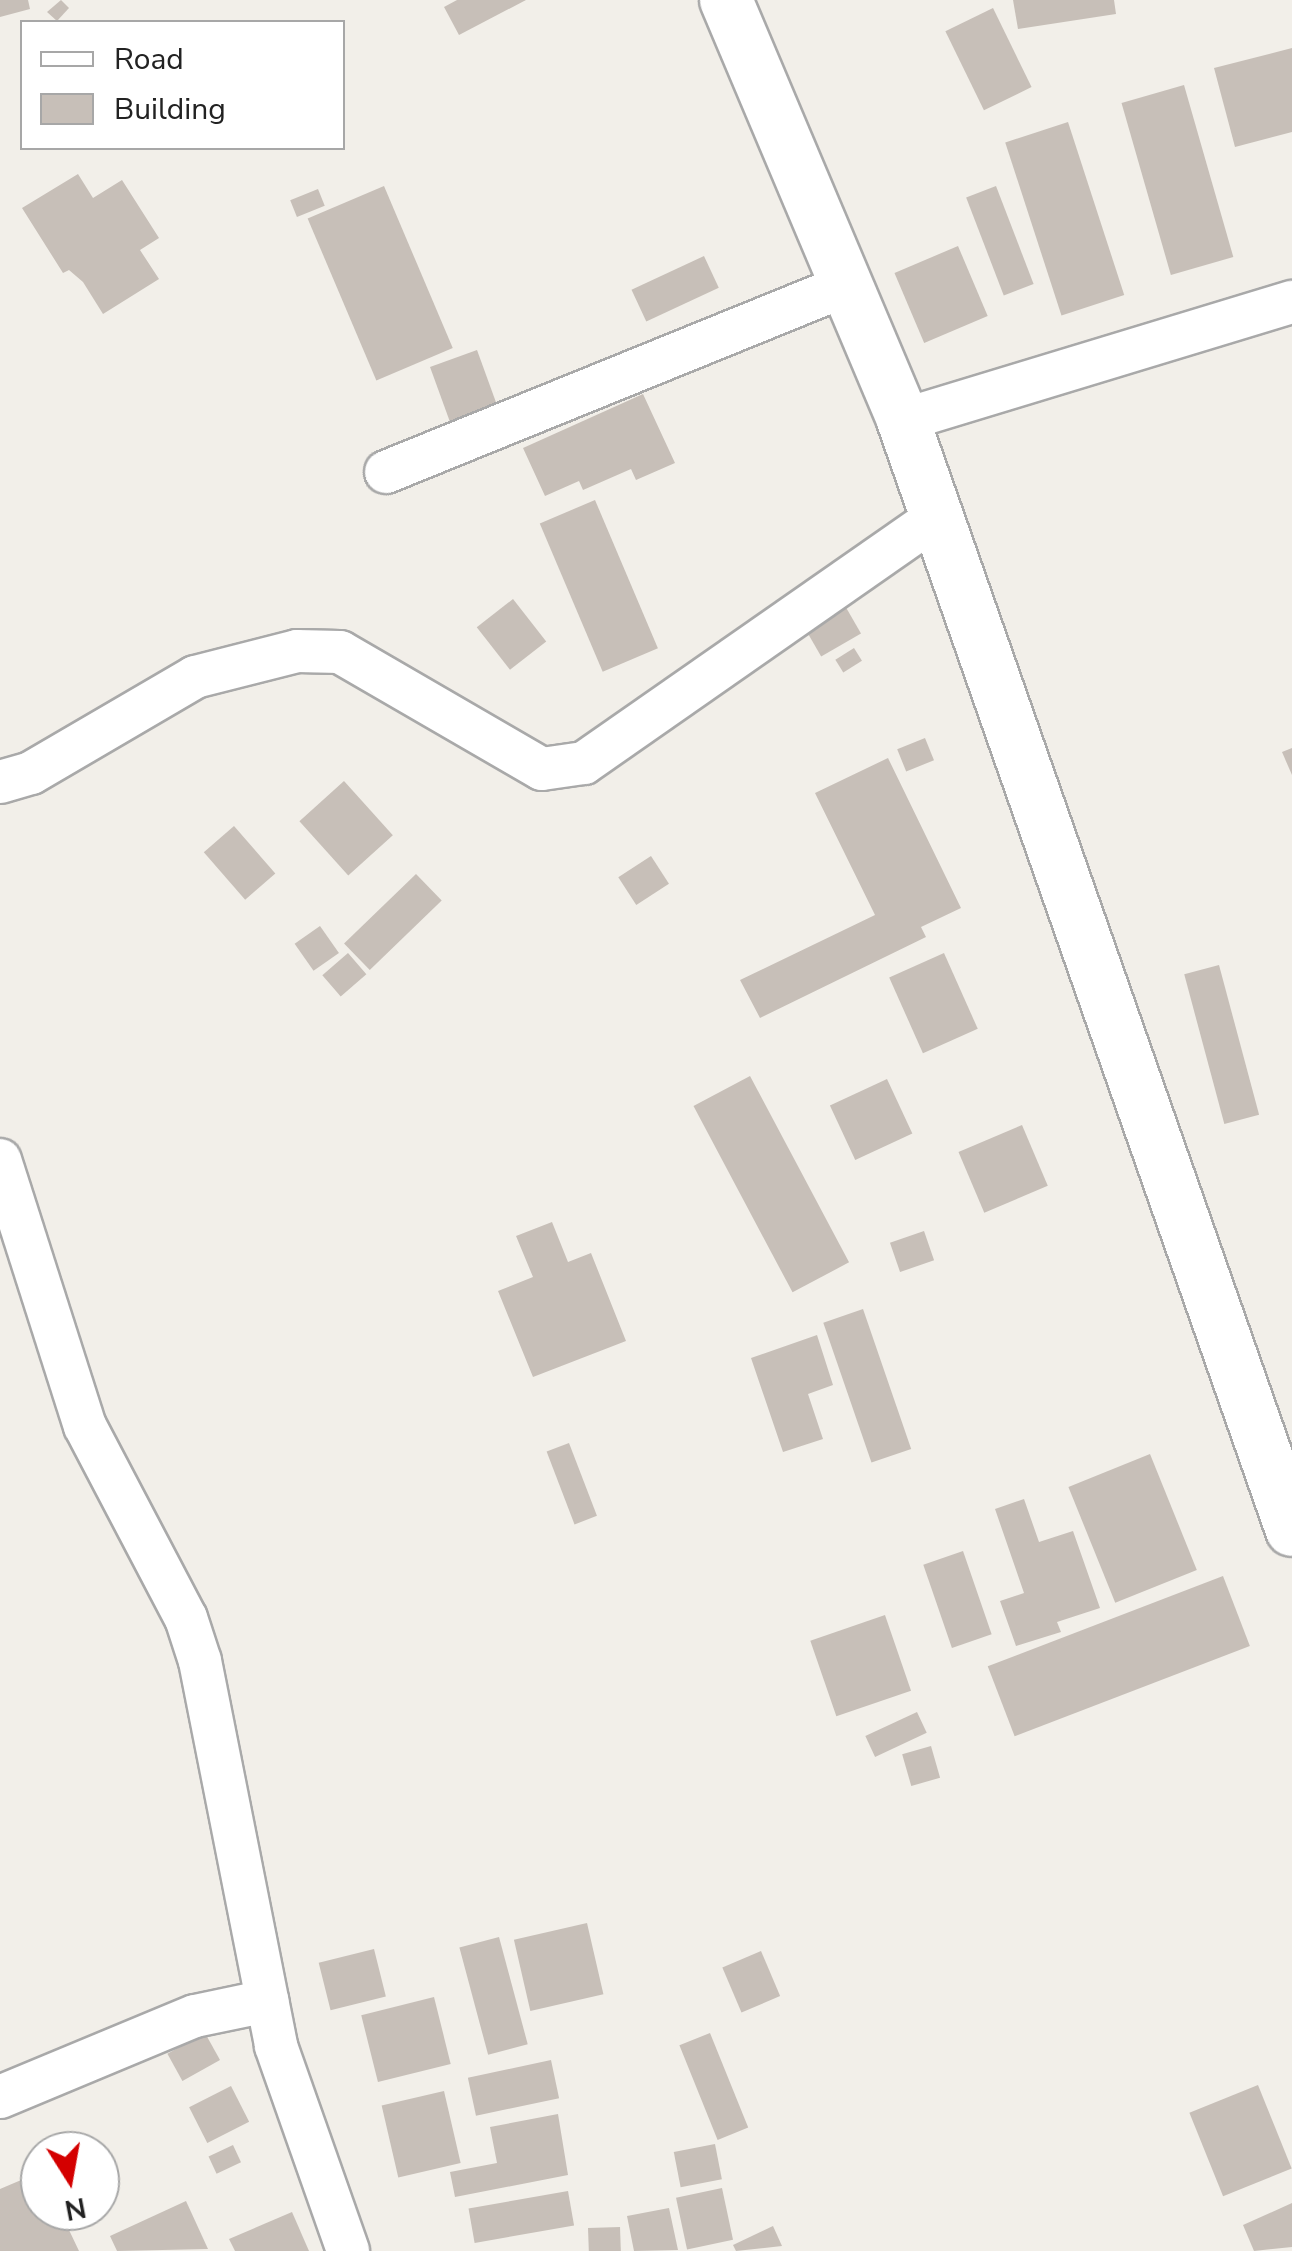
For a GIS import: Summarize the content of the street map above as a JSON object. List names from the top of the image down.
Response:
{
  "legend": ["Road", "Building"],
  "north": "bottom"
}
